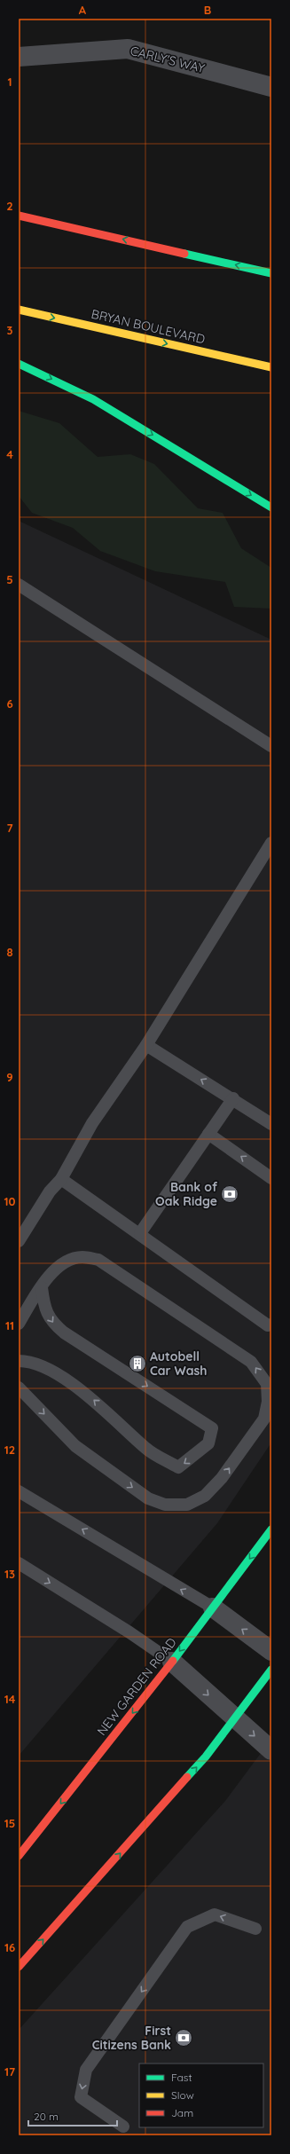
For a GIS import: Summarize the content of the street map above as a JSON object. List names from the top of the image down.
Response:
{
  "streets": {
    "main road": ["BRYAN BOULEVARD", "NEW GARDEN ROAD"],
    "street": ["CARLY'S WAY"]
  },
  "one_way": ["NEW GARDEN ROAD"],
  "places": {
    "bank": ["Bank of Oak Ridge", "First Citizens Bank"],
    "building": ["Autobell Car Wash"]
  },
  "legend": ["Fast", "Slow", "Jam"],
  "scale_bar": "20 m",
  "grid": {
    "columns": ["A", "B"],
    "rows": [
      "1",
      "2",
      "3",
      "4",
      "5",
      "6",
      "7",
      "8",
      "9",
      "10",
      "11",
      "12",
      "13",
      "14",
      "15",
      "16",
      "17"
    ]
  }
}
